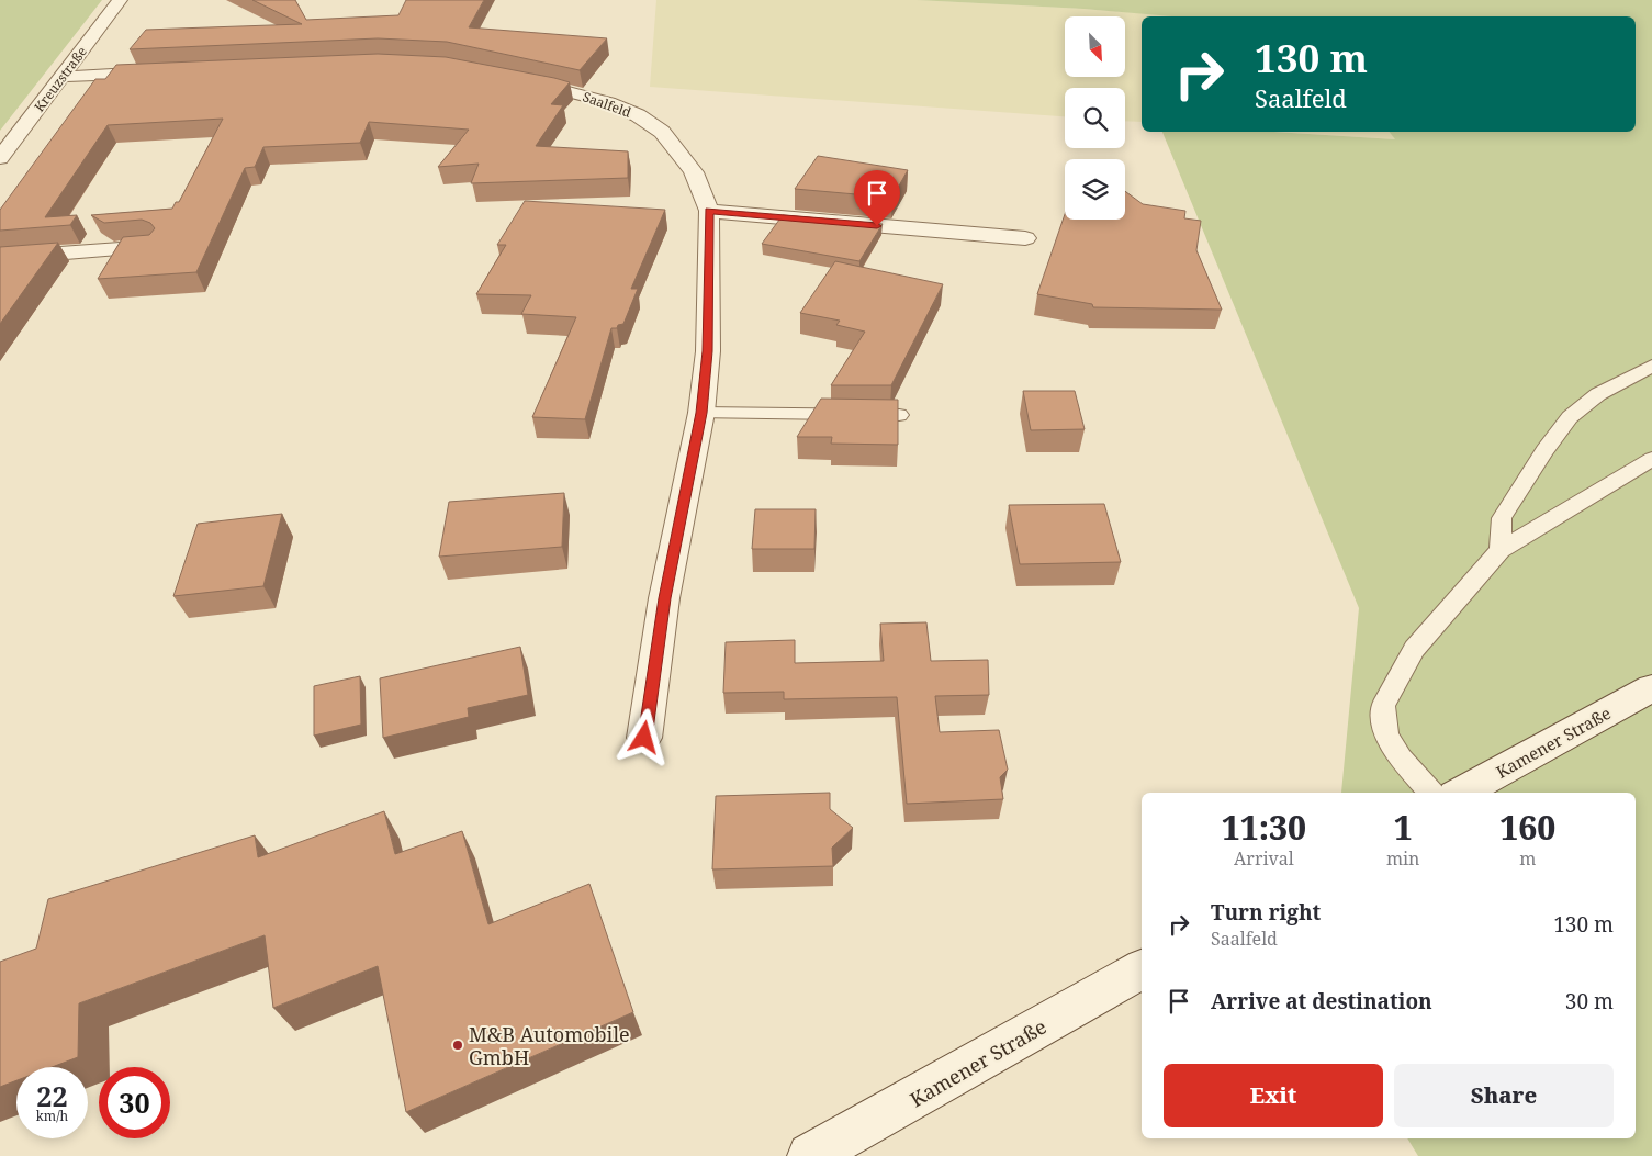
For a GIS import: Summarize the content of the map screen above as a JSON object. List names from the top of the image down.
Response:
{
  "streets": {
    "street": ["Kreuzstraße", "Saalfeld", "Kamener Straße"]
  },
  "places": ["M&B Automobile GmbH"],
  "north": "bottom right",
  "page": {
    "turn": ["130 m", "Saalfeld"],
    "eta": [
      "11:30",
      "Arrival",
      "1",
      "min",
      "160",
      "m"
    ],
    "list": [
      {
        "name": "Turn right",
        "note": "Saalfeld",
        "value": "130 m"
      },
      {
        "name": "Arrive at destination",
        "value": "30 m"
      }
    ],
    "buttons": ["Exit", "Share"],
    "speed": "22 km/h",
    "limit": "30"
  }
}
